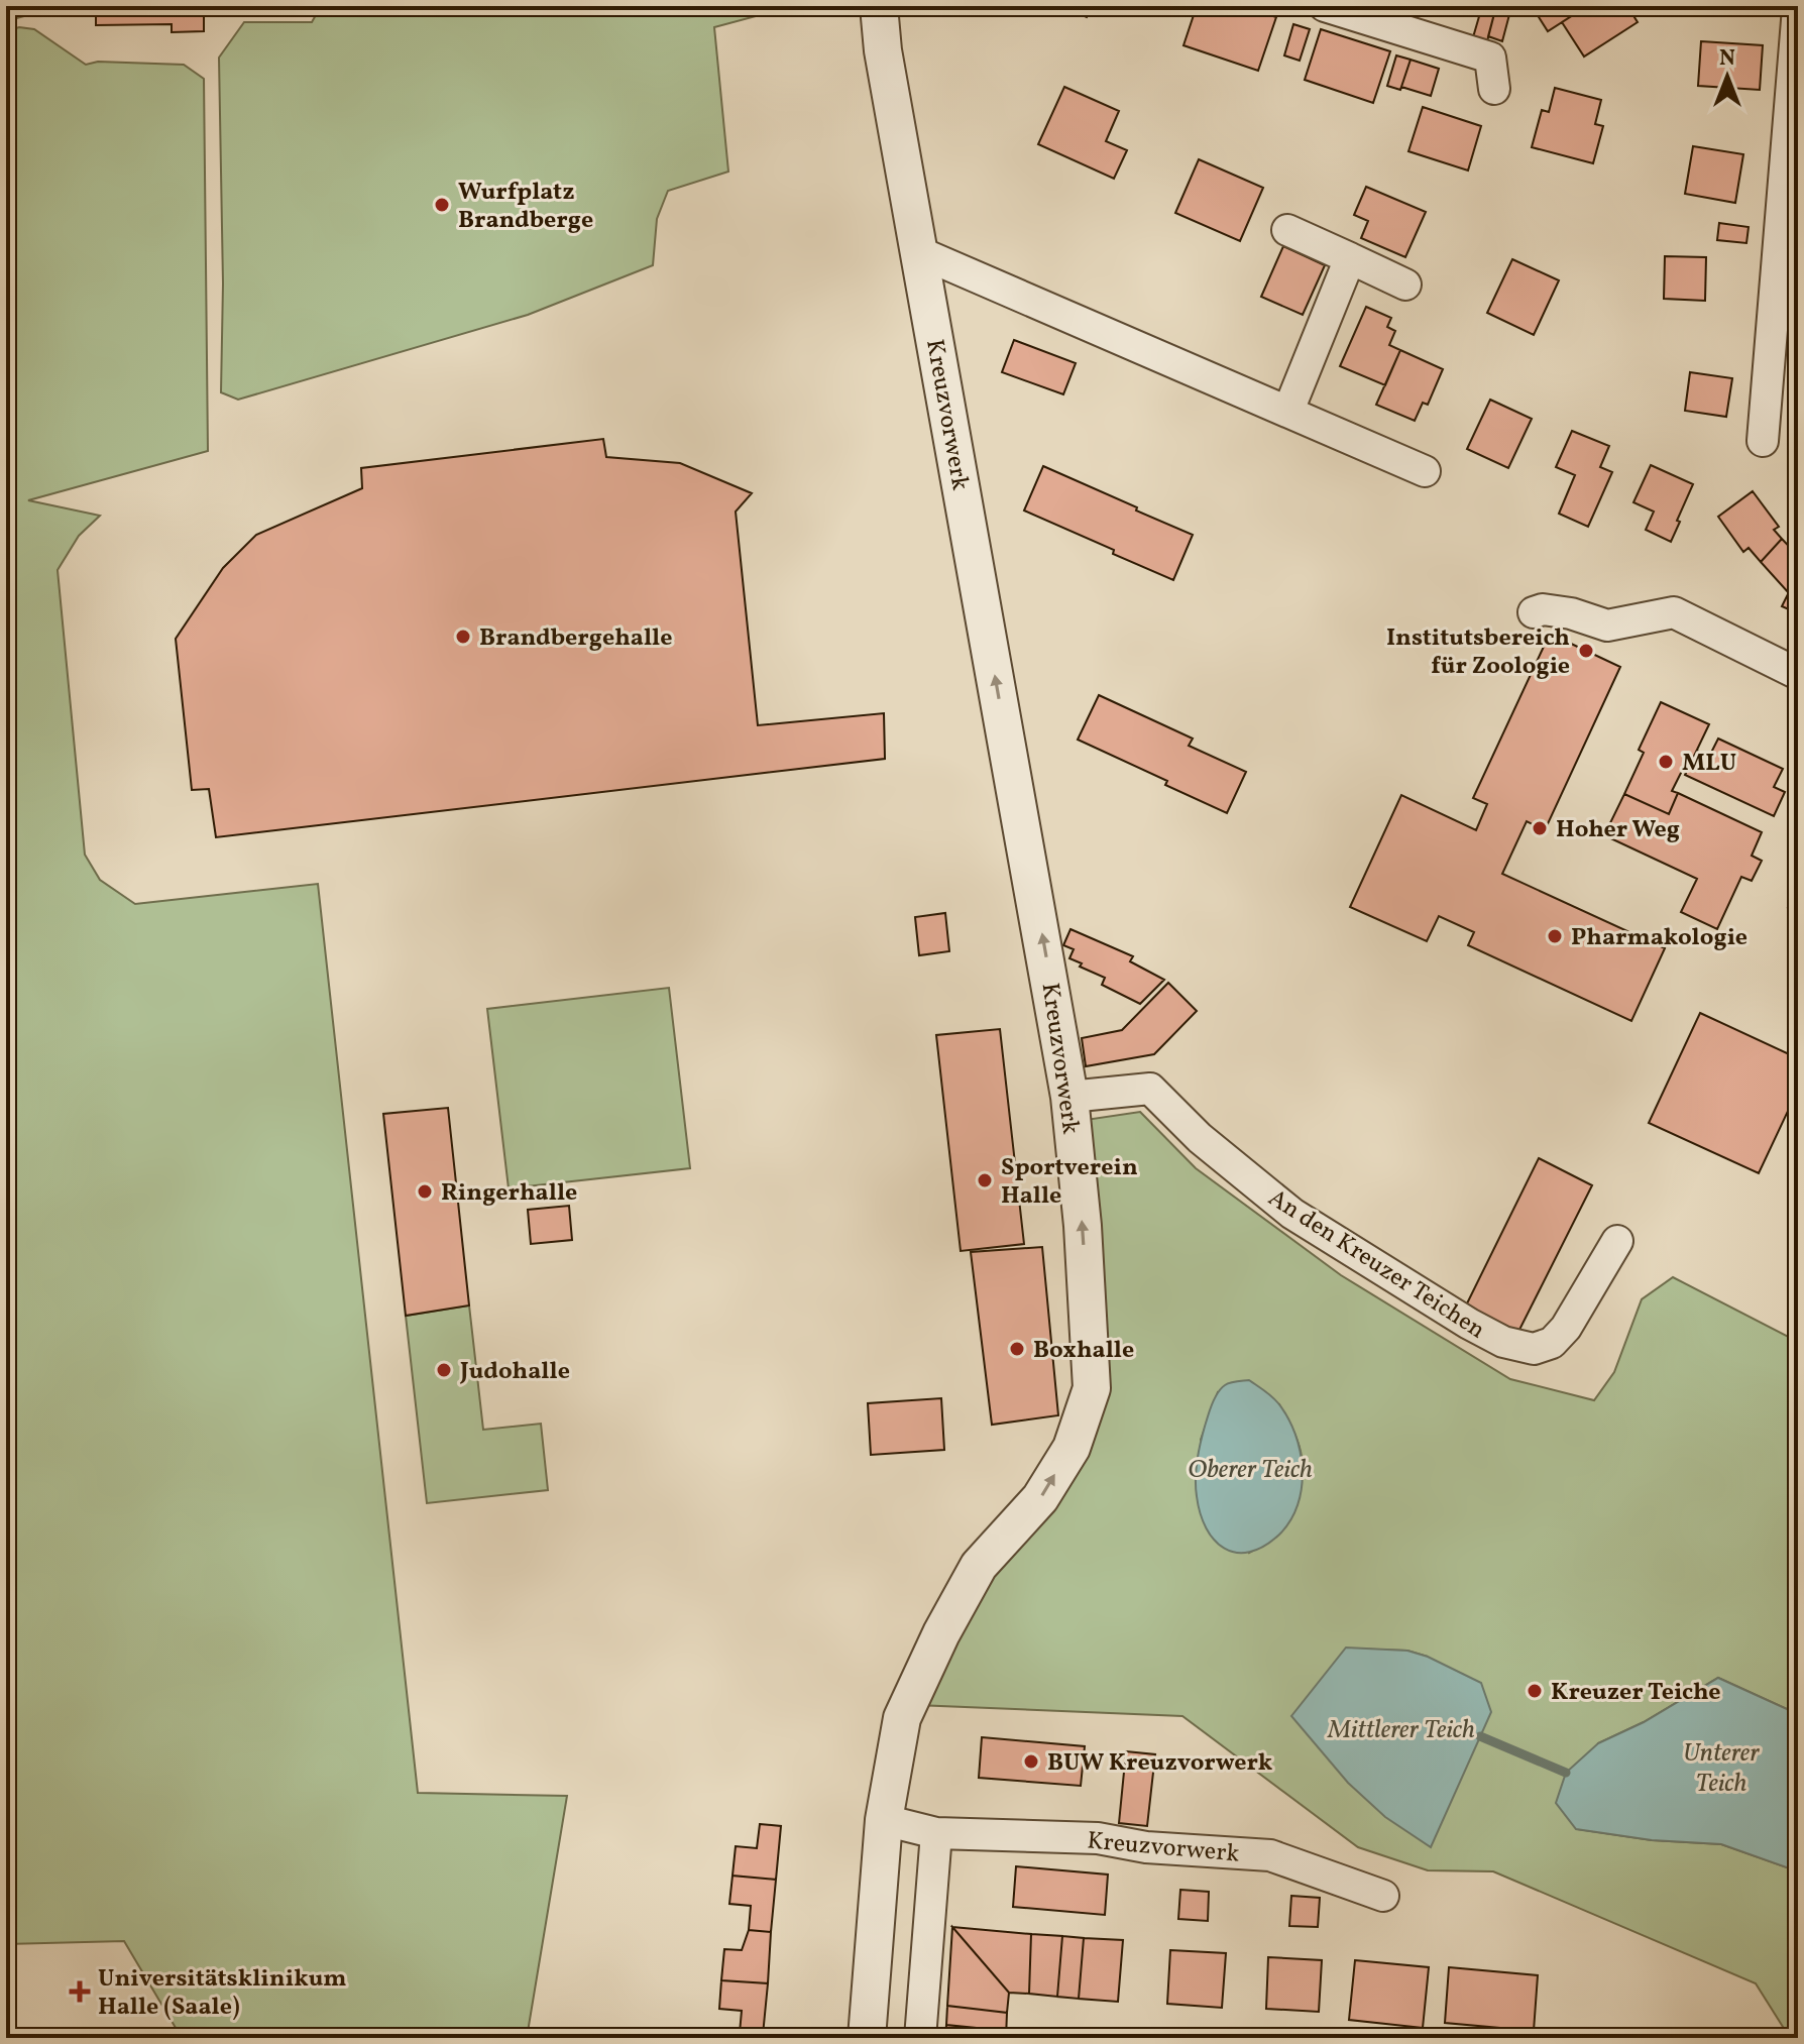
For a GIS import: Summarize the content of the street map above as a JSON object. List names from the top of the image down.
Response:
{
  "streets": {
    "street": ["Kreuzvorwerk", "An den Kreuzer Teichen"]
  },
  "crossings": [
    ["Kreuzvorwerk", "An den Kreuzer Teichen"]
  ],
  "one_way": ["Kreuzvorwerk"],
  "water": ["Oberer Teich", "Mittlerer Teich", "Unterer Teich"],
  "places": {
    "other": [
      "Wurfplatz Brandberge",
      "Brandbergehalle",
      "Institutsbereich für Zoologie",
      "MLU",
      "Hoher Weg",
      "Pharmakologie",
      "Sportverein Halle",
      "Ringerhalle",
      "Boxhalle",
      "Judohalle",
      "Kreuzer Teiche",
      "BUW Kreuzvorwerk"
    ],
    "health": ["Universitätsklinikum Halle (Saale)"]
  },
  "north": "top"
}
